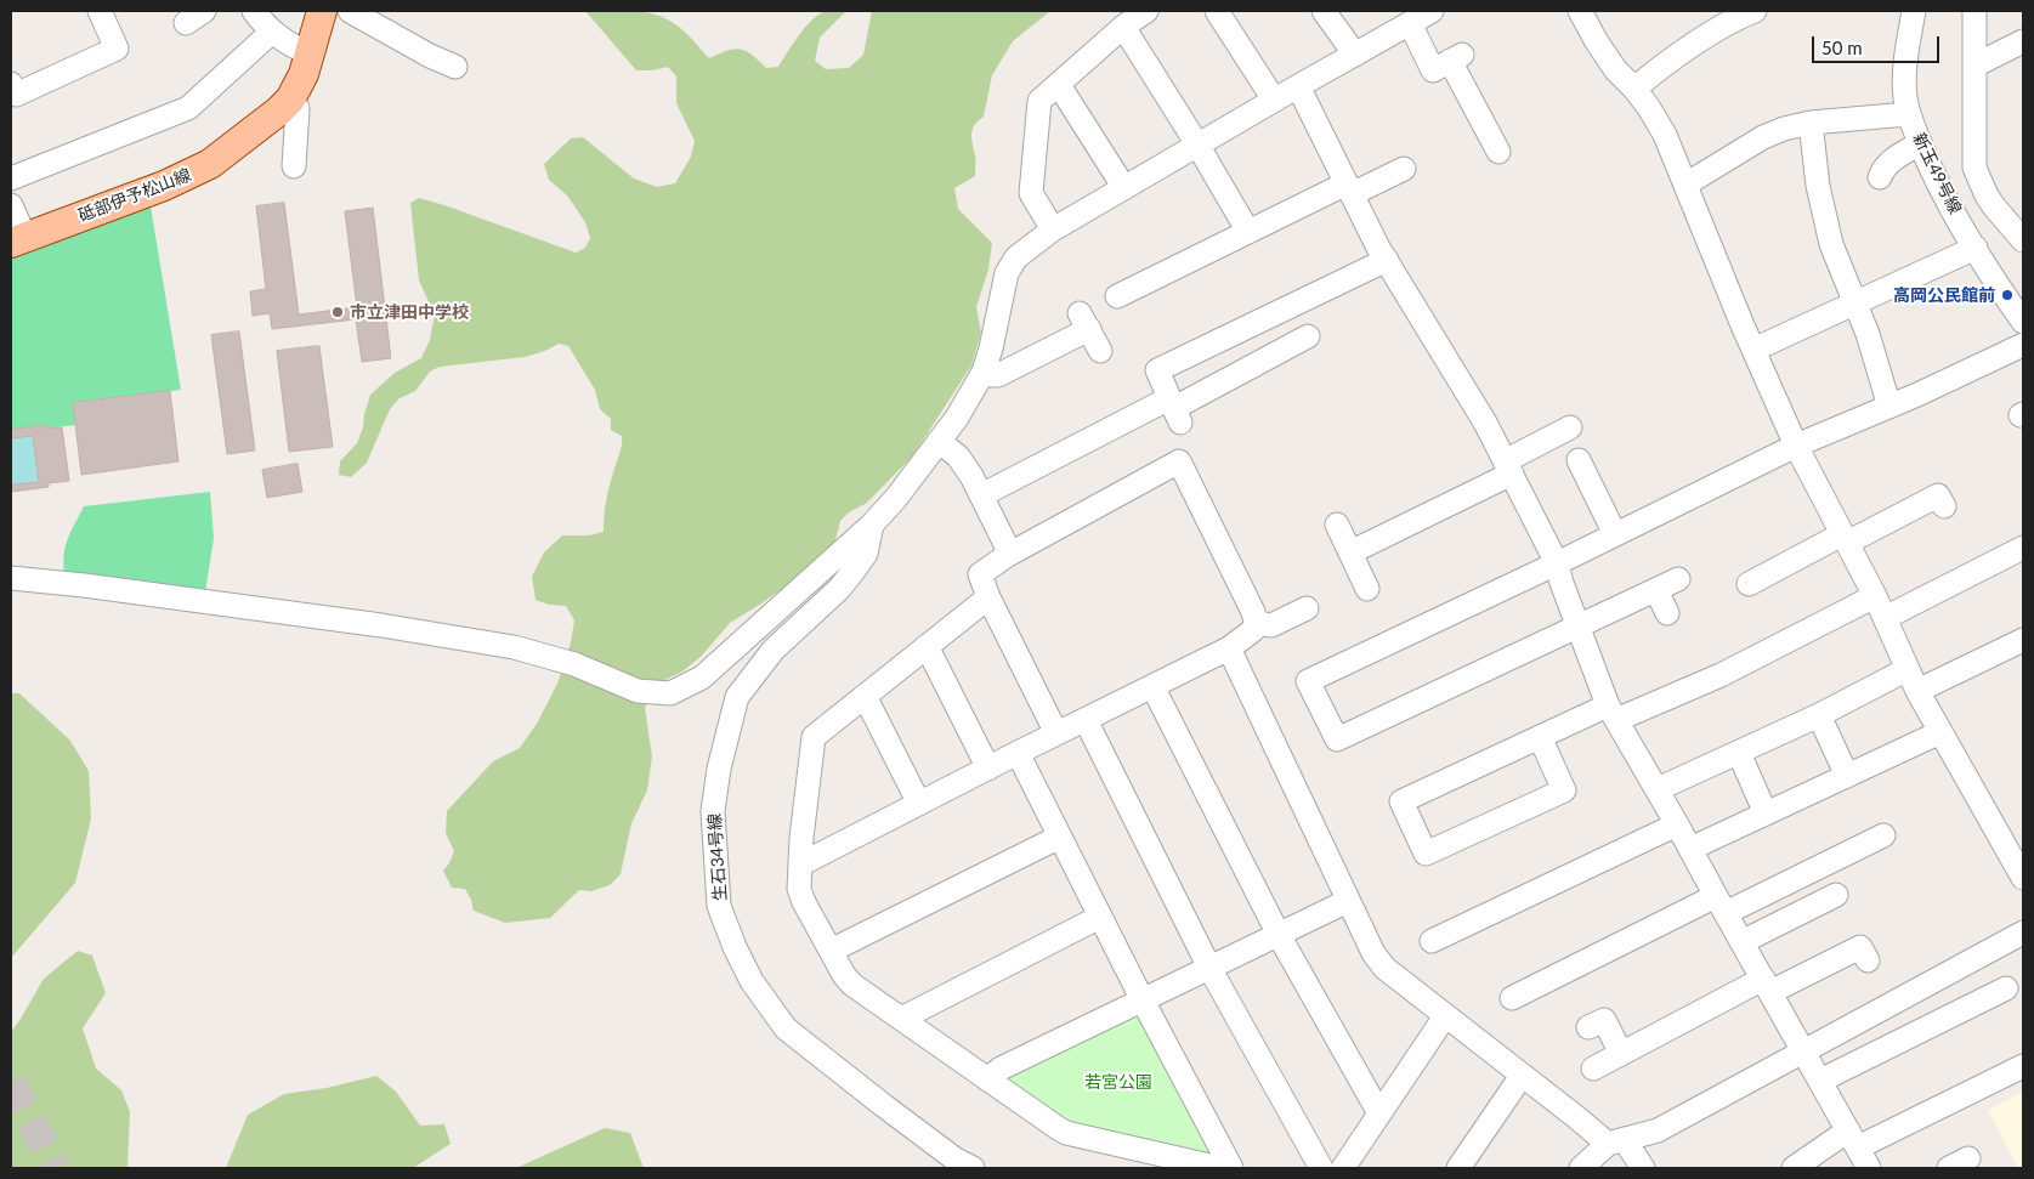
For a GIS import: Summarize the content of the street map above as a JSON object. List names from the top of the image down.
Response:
{
  "streets": {
    "main road": ["砥部伊予松山線"],
    "street": ["新玉49号線", "生石34号線"]
  },
  "parks": ["若宮公園"],
  "places": ["高岡公民館前", "市立津田中学校"],
  "scale_bar": "50 m"
}
